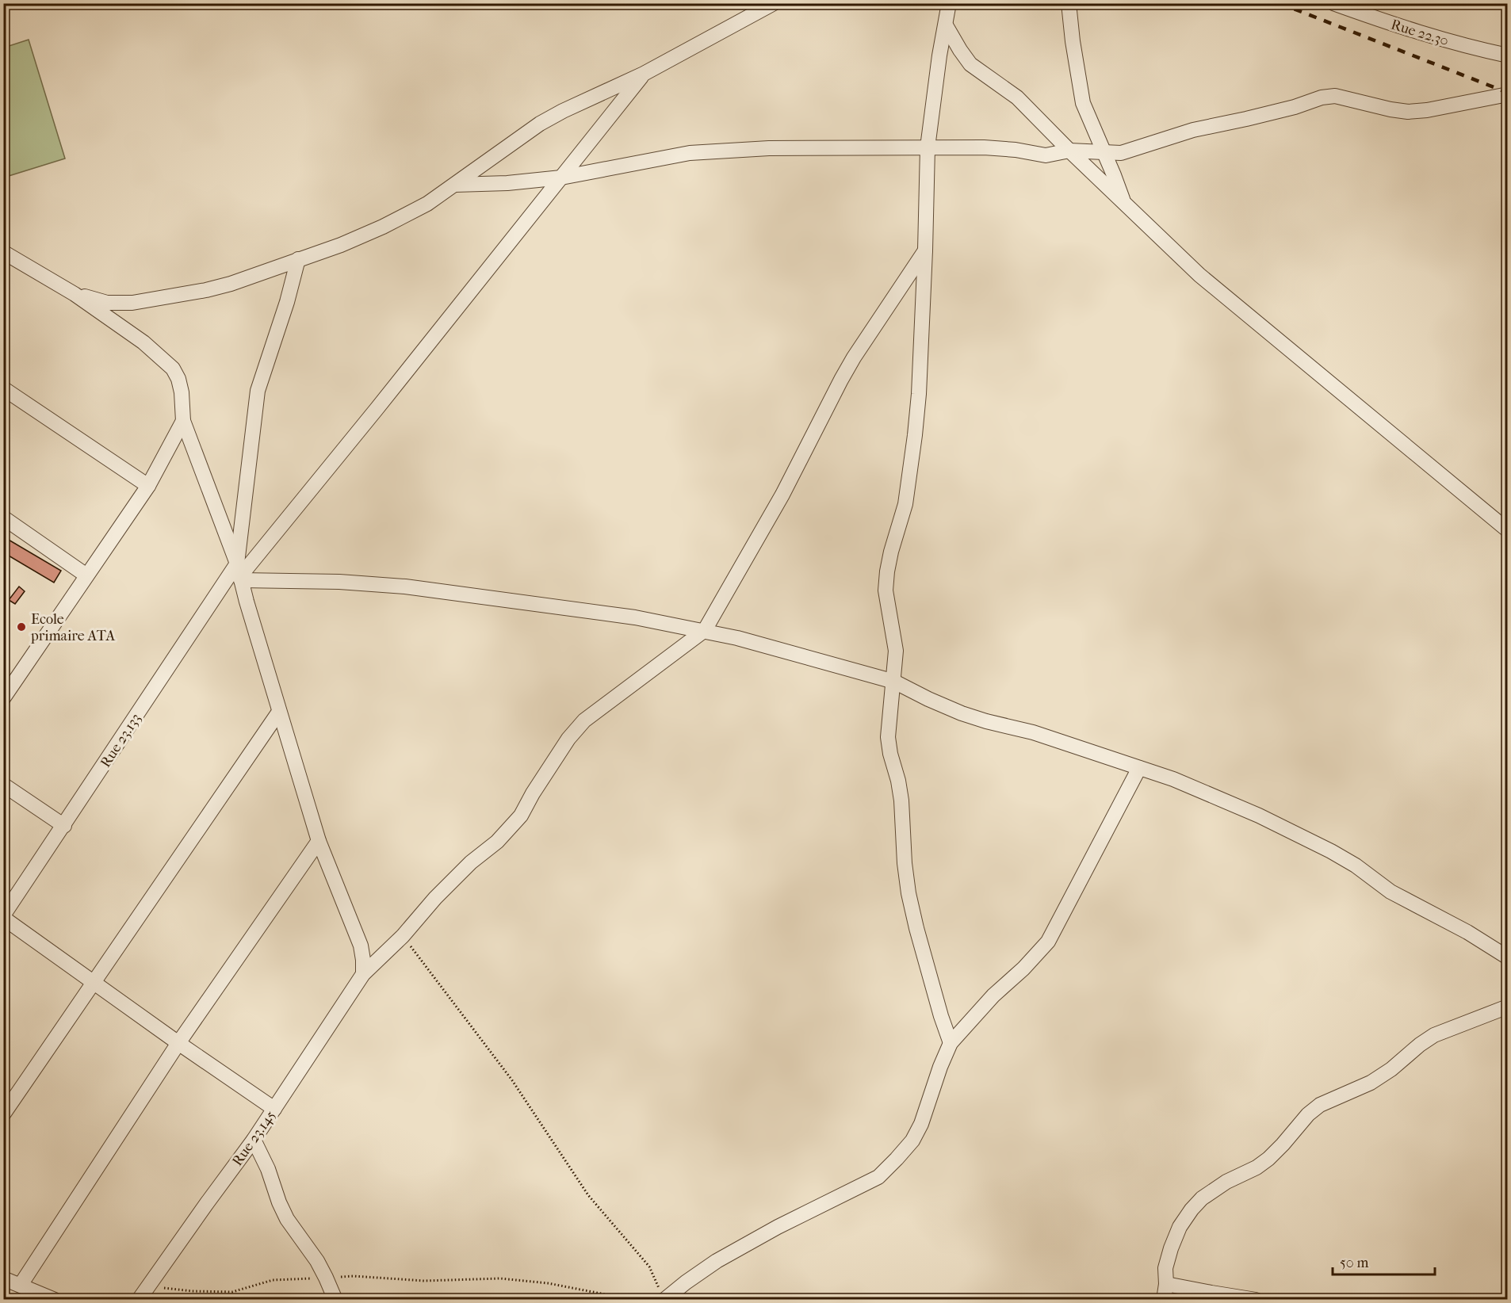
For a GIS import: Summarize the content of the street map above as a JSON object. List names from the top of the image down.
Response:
{
  "streets": {
    "street": ["Rue 22.30", "Rue 23.133", "Rue 23.145"]
  },
  "places": ["Ecole primaire ATA"],
  "scale_bar": "50 m"
}
